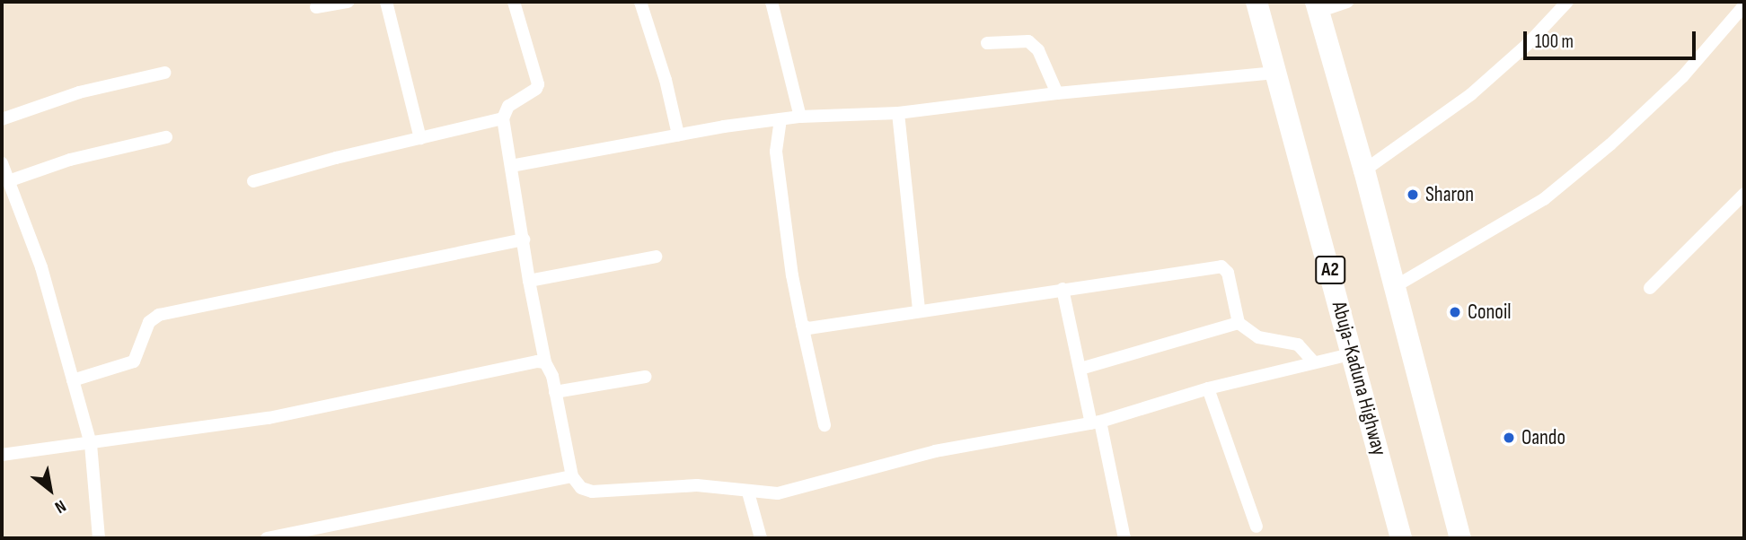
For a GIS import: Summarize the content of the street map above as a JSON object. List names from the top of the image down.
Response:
{
  "streets": {
    "highway": ["A2", "Abuja-Kaduna Highway"]
  },
  "places": ["Sharon", "Conoil", "Oando"],
  "scale_bar": "100 m",
  "north": "bottom right"
}
